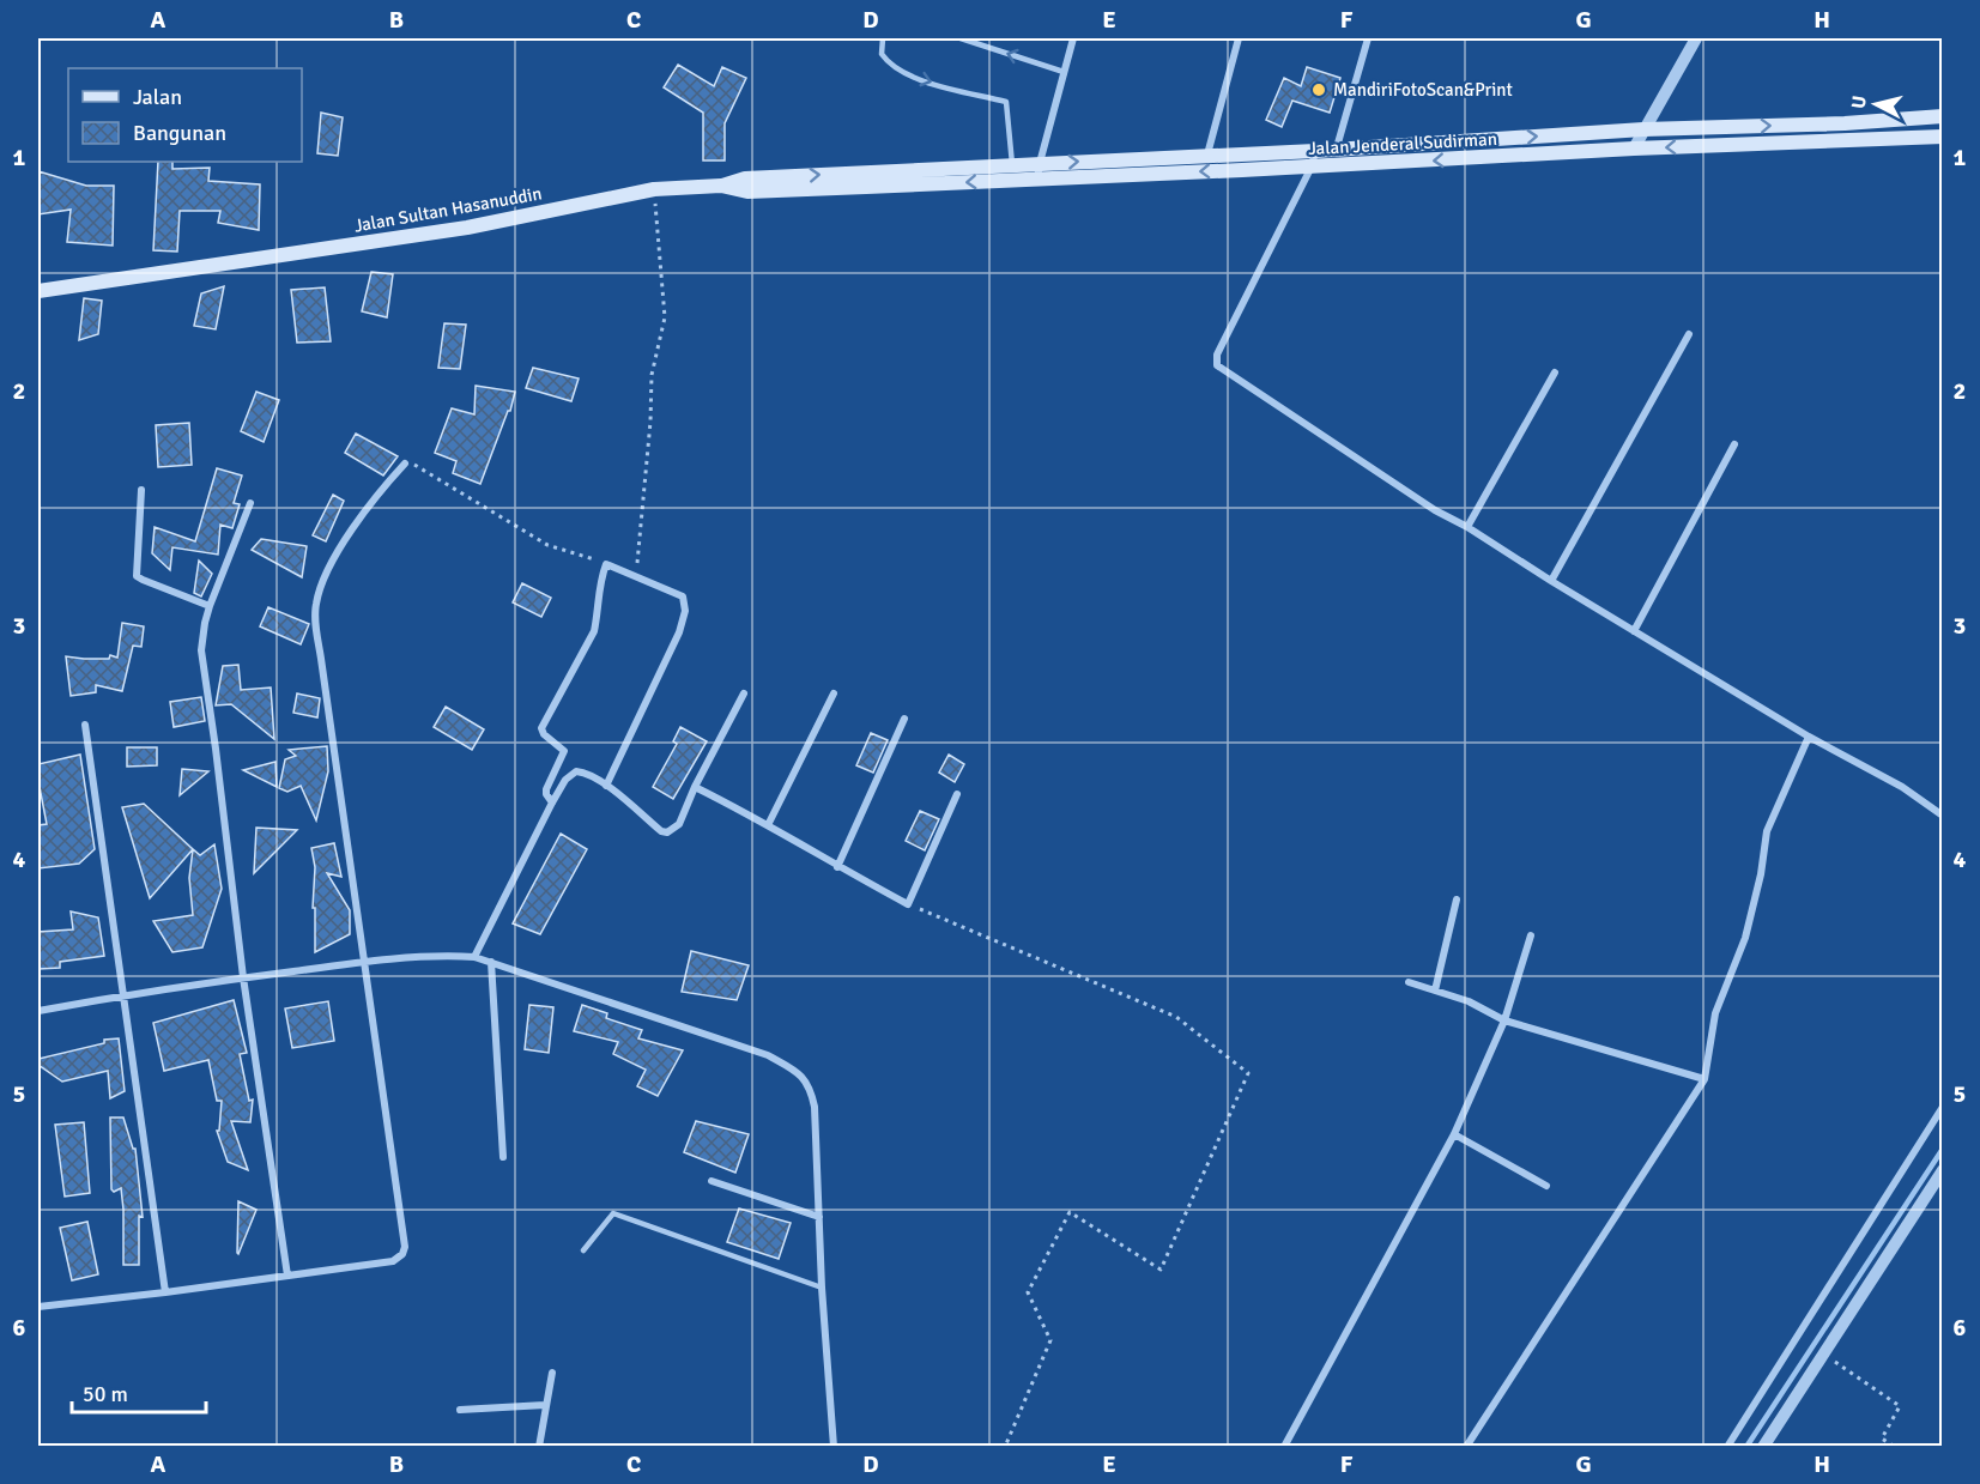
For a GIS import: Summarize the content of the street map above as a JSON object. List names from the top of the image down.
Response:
{
  "streets": {
    "main road": ["Jalan Jenderal Sudirman", "Jalan Sultan Hasanuddin"]
  },
  "crossings": [
    ["Jalan Jenderal Sudirman", "Jalan Sultan Hasanuddin"]
  ],
  "places": ["MandiriFotoScan&Print"],
  "legend": ["Jalan", "Bangunan"],
  "scale_bar": "50 m",
  "north": "left",
  "grid": {
    "columns": [
      "A",
      "B",
      "C",
      "D",
      "E",
      "F",
      "G",
      "H"
    ],
    "rows": [
      "1",
      "2",
      "3",
      "4",
      "5",
      "6"
    ]
  }
}
